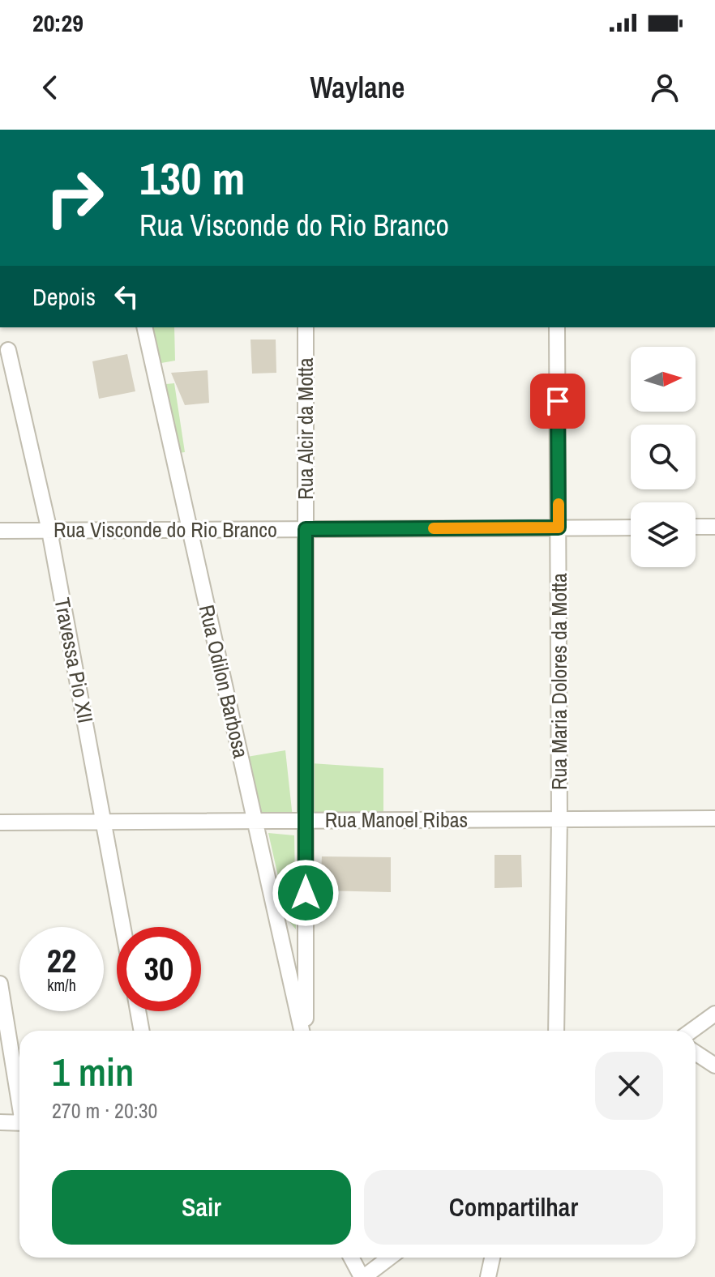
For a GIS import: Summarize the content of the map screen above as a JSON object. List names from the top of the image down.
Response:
{
  "streets": {
    "street": [
      "Rua Alcir da Motta",
      "Rua Visconde do Rio Branco",
      "Travessa Pio XII",
      "Rua Odilon Barbosa",
      "Rua Maria Dolores da Motta",
      "Rua Manoel Ribas"
    ]
  },
  "crossings": [
    ["Rua Alcir da Motta", "Rua Visconde do Rio Branco"],
    ["Rua Alcir da Motta", "Rua Manoel Ribas"],
    ["Rua Visconde do Rio Branco", "Travessa Pio XII"],
    ["Rua Visconde do Rio Branco", "Rua Odilon Barbosa"],
    ["Rua Visconde do Rio Branco", "Rua Maria Dolores da Motta"],
    ["Travessa Pio XII", "Rua Manoel Ribas"],
    ["Rua Odilon Barbosa", "Rua Manoel Ribas"],
    ["Rua Maria Dolores da Motta", "Rua Manoel Ribas"]
  ],
  "north": "right",
  "page": {
    "status": "20:29",
    "header": "Waylane",
    "turn": ["130 m", "Rua Visconde do Rio Branco"],
    "then": "Depois",
    "speed": "22 km/h",
    "limit": "30",
    "heading": ["1 min", "270 m · 20:30"],
    "buttons": ["Sair", "Compartilhar"]
  }
}
